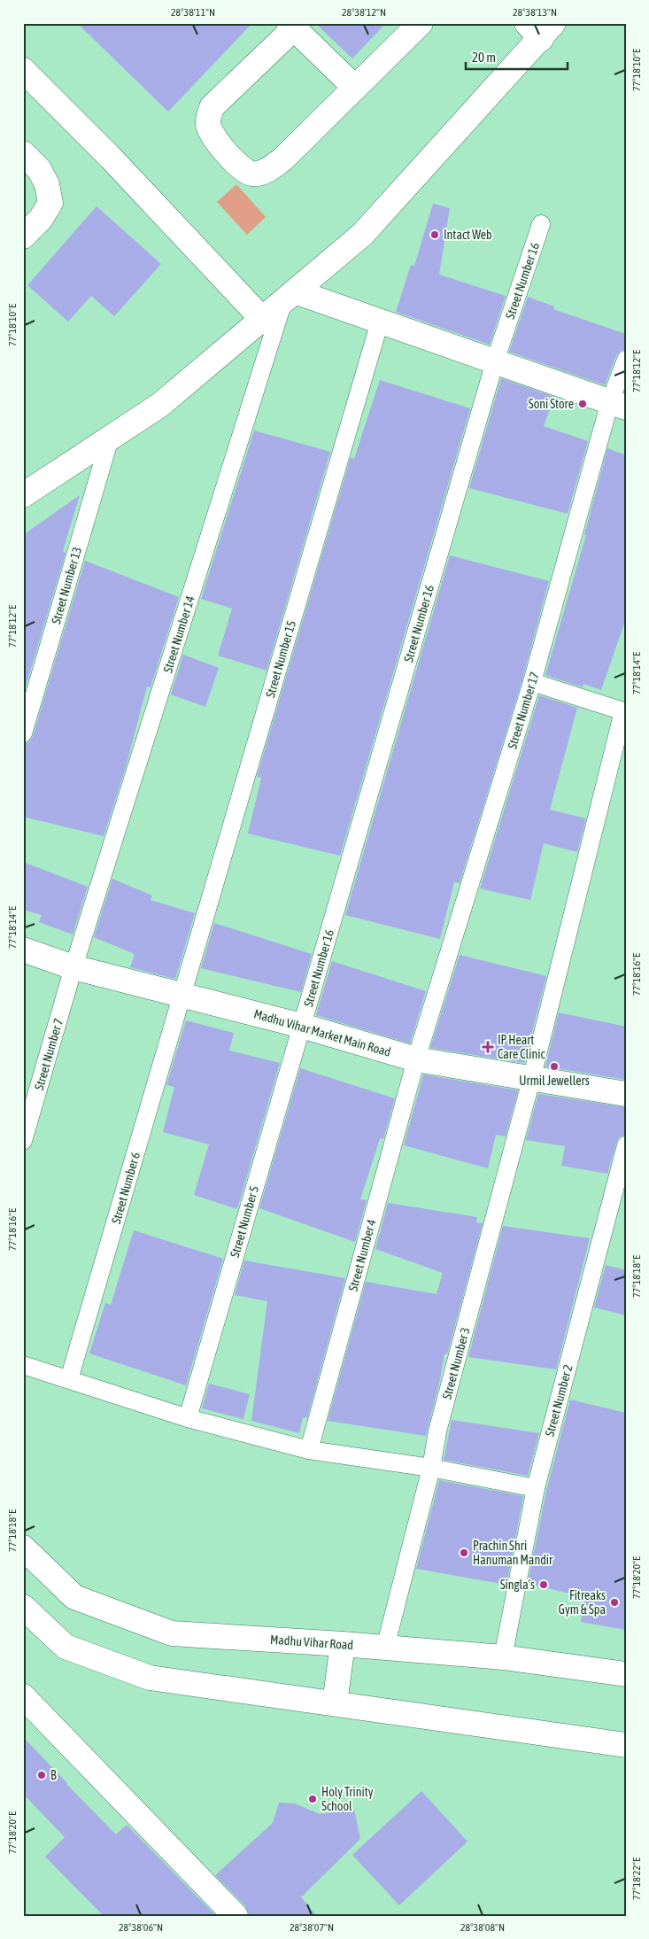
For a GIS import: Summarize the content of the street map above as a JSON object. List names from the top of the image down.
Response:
{
  "streets": {
    "street": ["Madhu Vihar Market Main Road", "Madhu Vihar Road"],
    "lane": [
      "Street Number 16",
      "Street Number 13",
      "Street Number 14",
      "Street Number 15",
      "Street Number 17",
      "Street Number 7",
      "Street Number 6",
      "Street Number 5",
      "Street Number 4",
      "Street Number 3",
      "Street Number 2"
    ]
  },
  "crossings": [
    ["Street Number 16", "Madhu Vihar Market Main Road"],
    ["Street Number 16", "Street Number 5"],
    ["Street Number 14", "Madhu Vihar Market Main Road"],
    ["Street Number 14", "Street Number 7"],
    ["Street Number 15", "Madhu Vihar Market Main Road"],
    ["Street Number 15", "Street Number 6"],
    ["Street Number 17", "Madhu Vihar Market Main Road"],
    ["Street Number 17", "Street Number 4"],
    ["Madhu Vihar Market Main Road", "Street Number 7"],
    ["Madhu Vihar Market Main Road", "Street Number 6"],
    ["Madhu Vihar Market Main Road", "Street Number 5"],
    ["Madhu Vihar Market Main Road", "Street Number 4"],
    ["Madhu Vihar Market Main Road", "Street Number 3"],
    ["Street Number 3", "Madhu Vihar Road"],
    ["Street Number 2", "Madhu Vihar Road"]
  ],
  "places": {
    "other": [
      "Intact Web",
      "Soni Store",
      "Urmil Jewellers",
      "Prachin Shri Hanuman Mandir",
      "Singla's",
      "Fitreaks Gym & Spa",
      "B",
      "Holy Trinity School"
    ],
    "health": ["IP Heart Care Clinic"]
  },
  "scale_bar": "20 m",
  "coordinates": [
    "28°38'11\"N",
    "28°38'12\"N",
    "28°38'13\"N",
    "77°18'10\"E",
    "77°18'12\"E",
    "77°18'14\"E",
    "77°18'16\"E",
    "77°18'18\"E",
    "77°18'20\"E",
    "77°18'22\"E",
    "28°38'06\"N",
    "28°38'07\"N",
    "28°38'08\"N"
  ]
}
